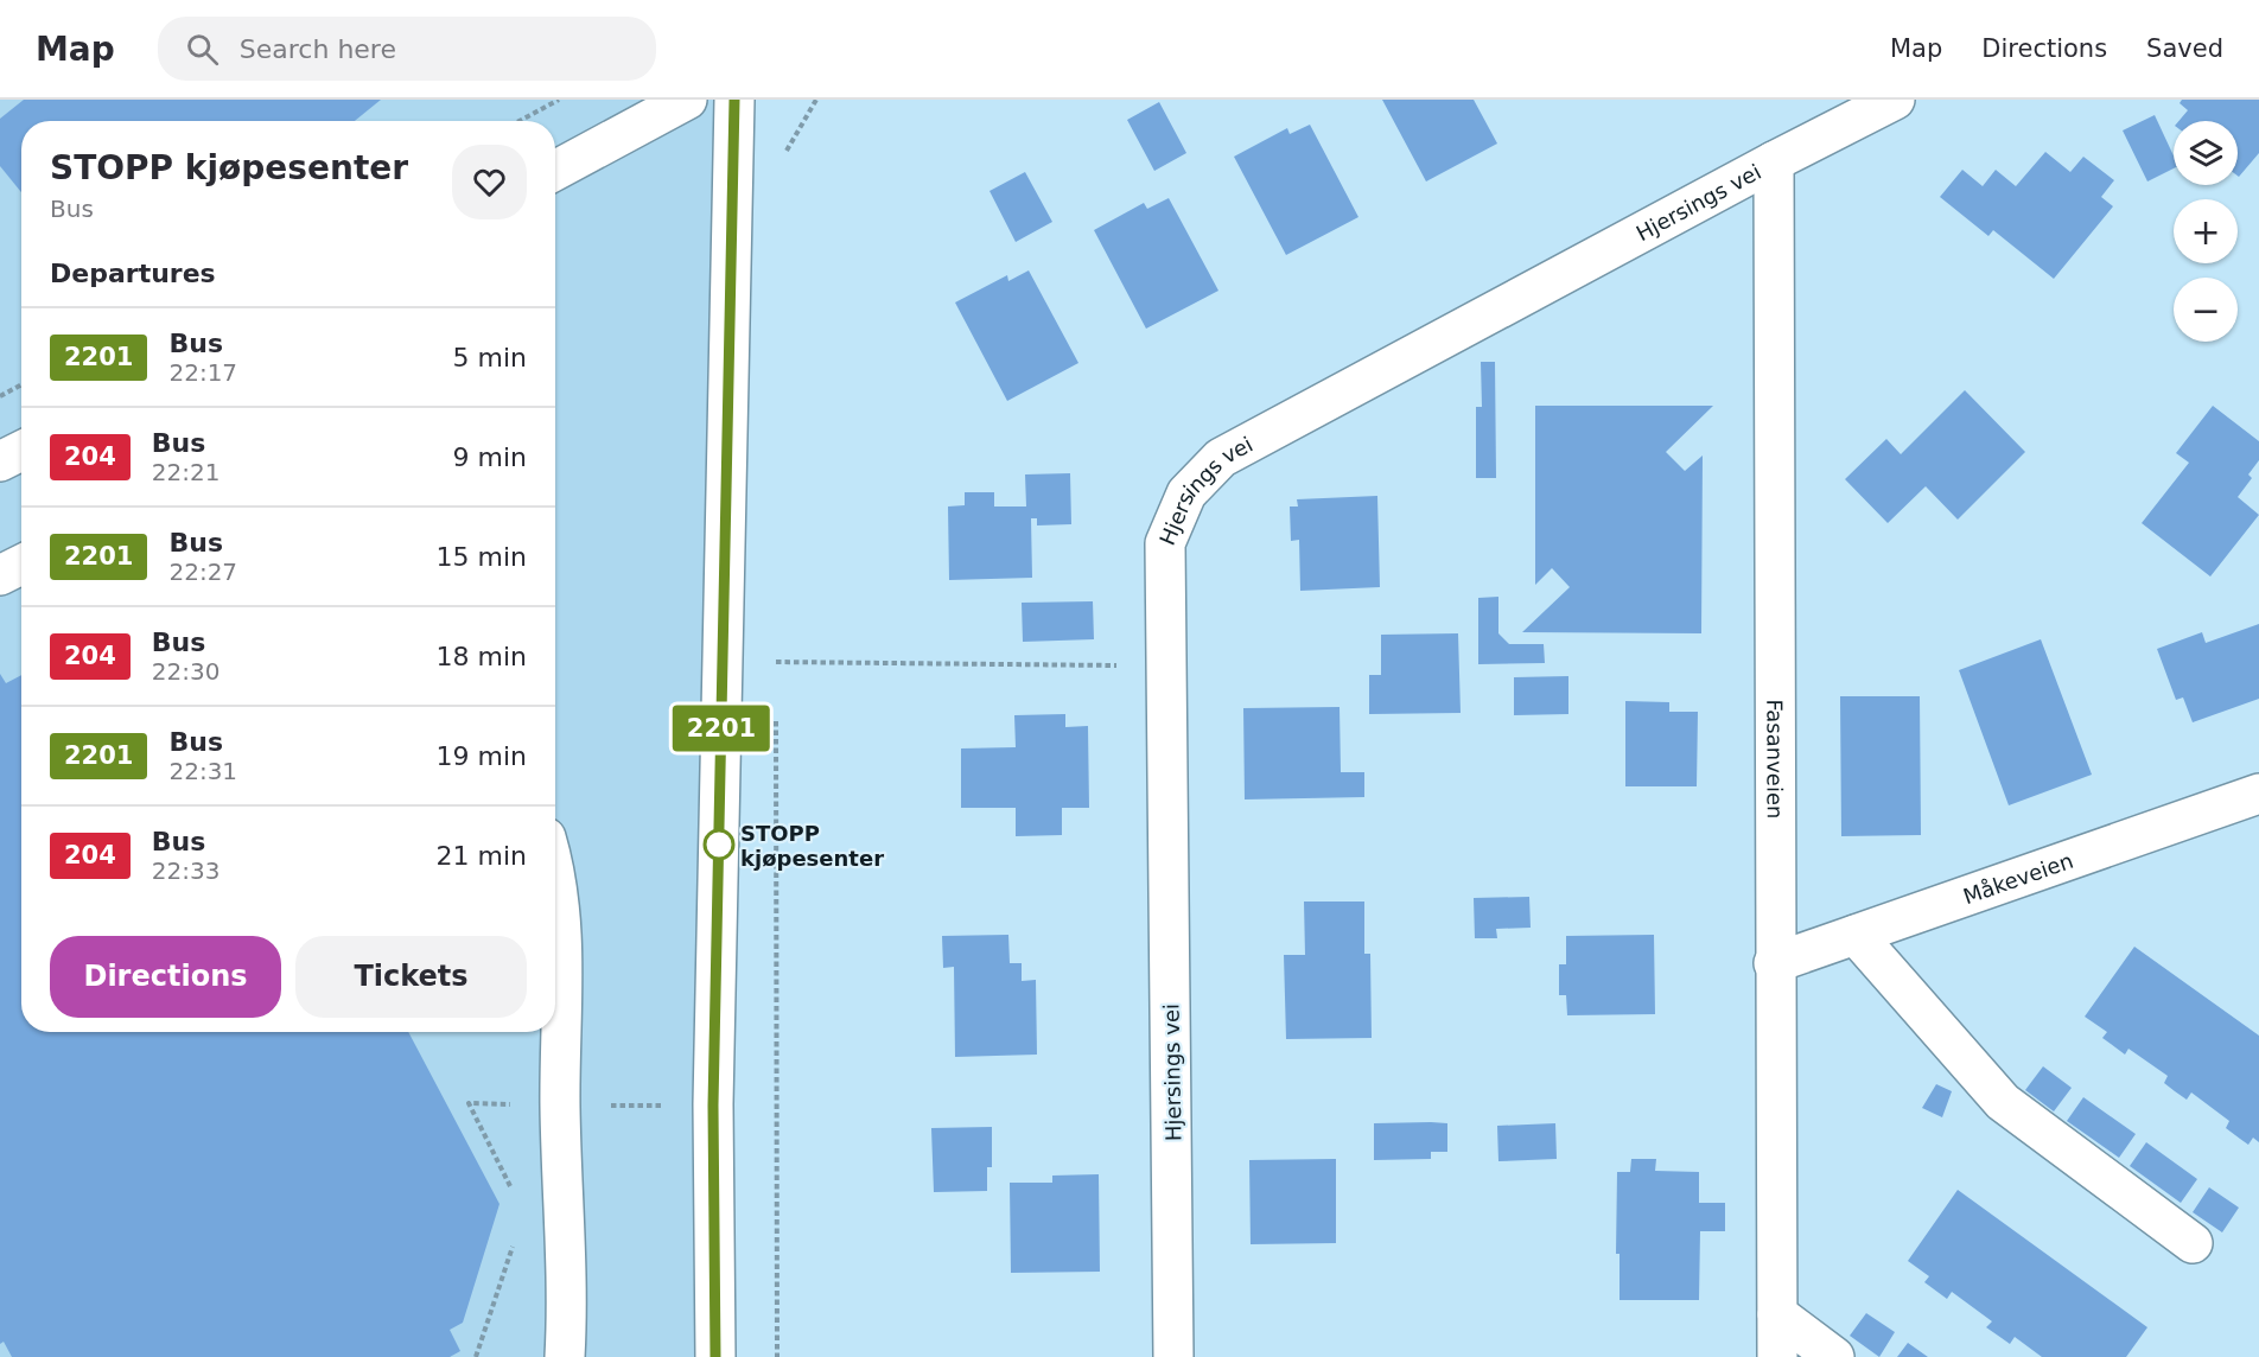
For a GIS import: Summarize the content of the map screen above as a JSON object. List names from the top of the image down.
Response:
{
  "streets": {
    "street": ["Hjersings vei", "Fasanveien", "Måkeveien"]
  },
  "crossings": [
    ["Hjersings vei", "Fasanveien"],
    ["Fasanveien", "Måkeveien"]
  ],
  "places": ["STOPP kjøpesenter"],
  "lines": ["bus line 2201"],
  "page": {
    "header": "Map",
    "search": "Search here",
    "nav": ["Map", "Directions", "Saved"],
    "on_map": "2201",
    "map_buttons": ["+", "−"],
    "heading": [
      ["STOPP kjøpesenter", "Bus"],
      "Departures"
    ],
    "list": [
      {
        "mark": "2201",
        "name": "Bus",
        "note": "22:17",
        "value": "5 min"
      },
      {
        "mark": "204",
        "name": "Bus",
        "note": "22:21",
        "value": "9 min"
      },
      {
        "mark": "2201",
        "name": "Bus",
        "note": "22:27",
        "value": "15 min"
      },
      {
        "mark": "204",
        "name": "Bus",
        "note": "22:30",
        "value": "18 min"
      },
      {
        "mark": "2201",
        "name": "Bus",
        "note": "22:31",
        "value": "19 min"
      },
      {
        "mark": "204",
        "name": "Bus",
        "note": "22:33",
        "value": "21 min"
      }
    ],
    "buttons": ["Directions", "Tickets"]
  }
}
